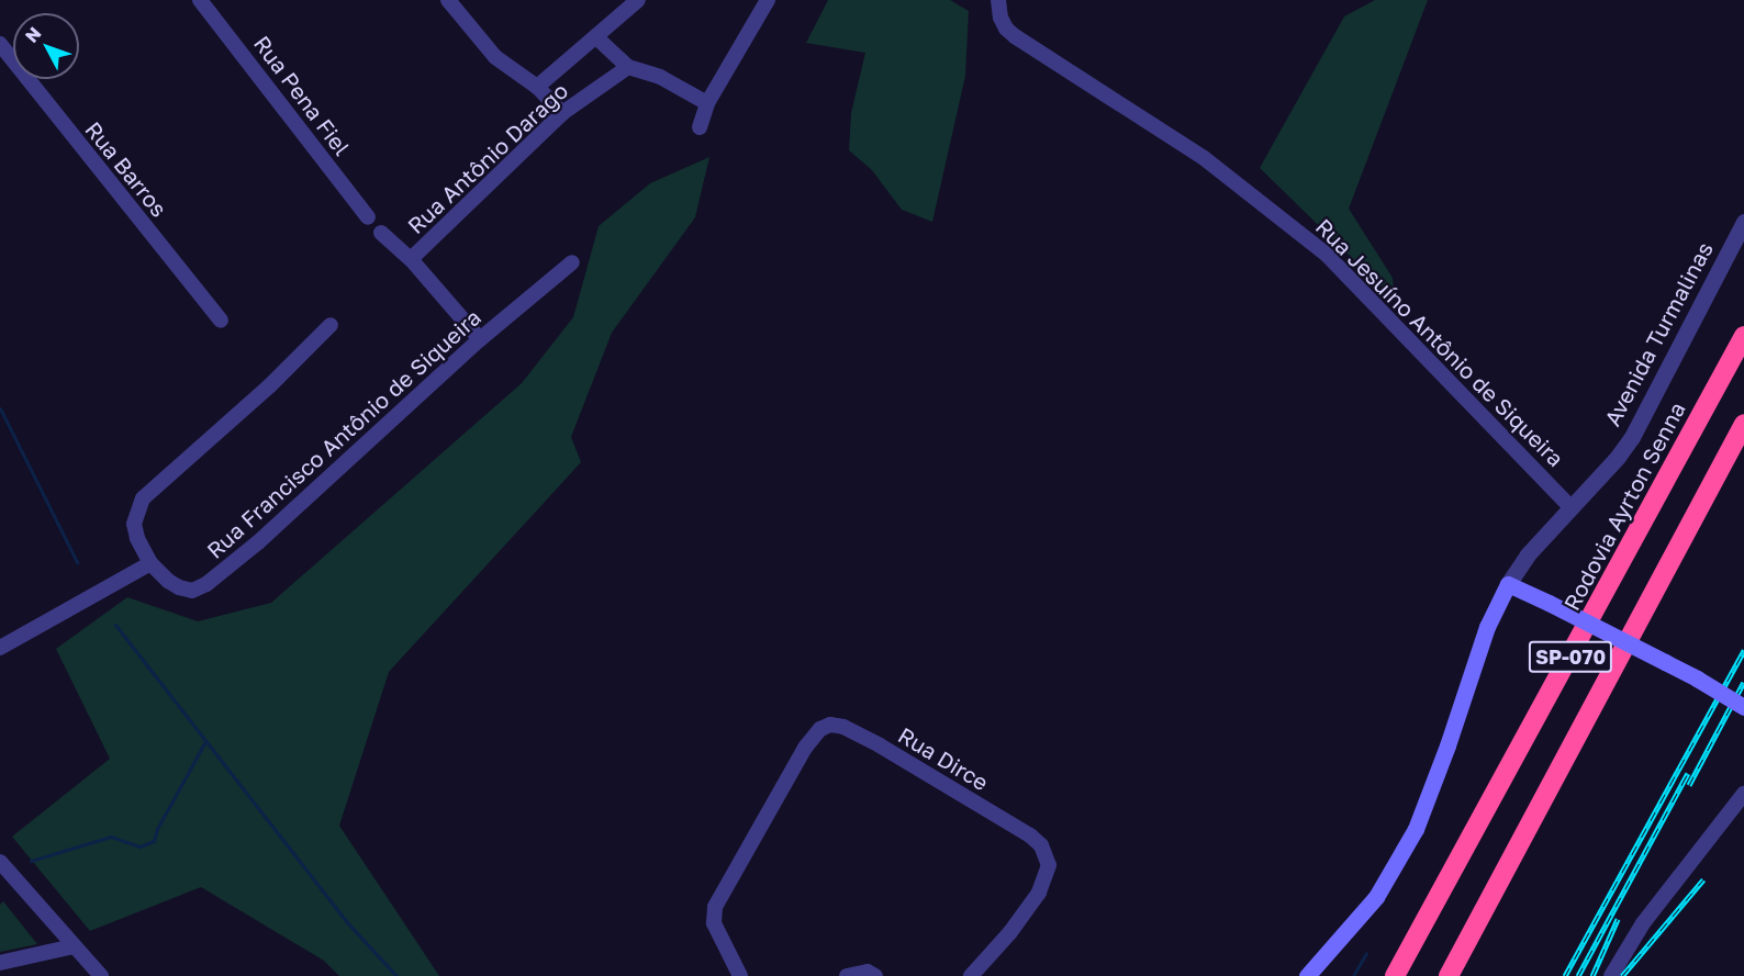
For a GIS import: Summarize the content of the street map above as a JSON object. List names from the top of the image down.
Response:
{
  "streets": {
    "highway": ["Rodovia Ayrton Senna", "SP-070"],
    "street": [
      "Rua Pena Fiel",
      "Rua Antônio Darago",
      "Rua Barros",
      "Avenida Turmalinas",
      "Rua Jesuíno Antônio de Siqueira",
      "Rua Francisco Antônio de Siqueira",
      "Rua Dirce"
    ]
  },
  "crossings": [
    ["Avenida Turmalinas", "Rua Jesuíno Antônio de Siqueira"]
  ],
  "north": "top left"
}
